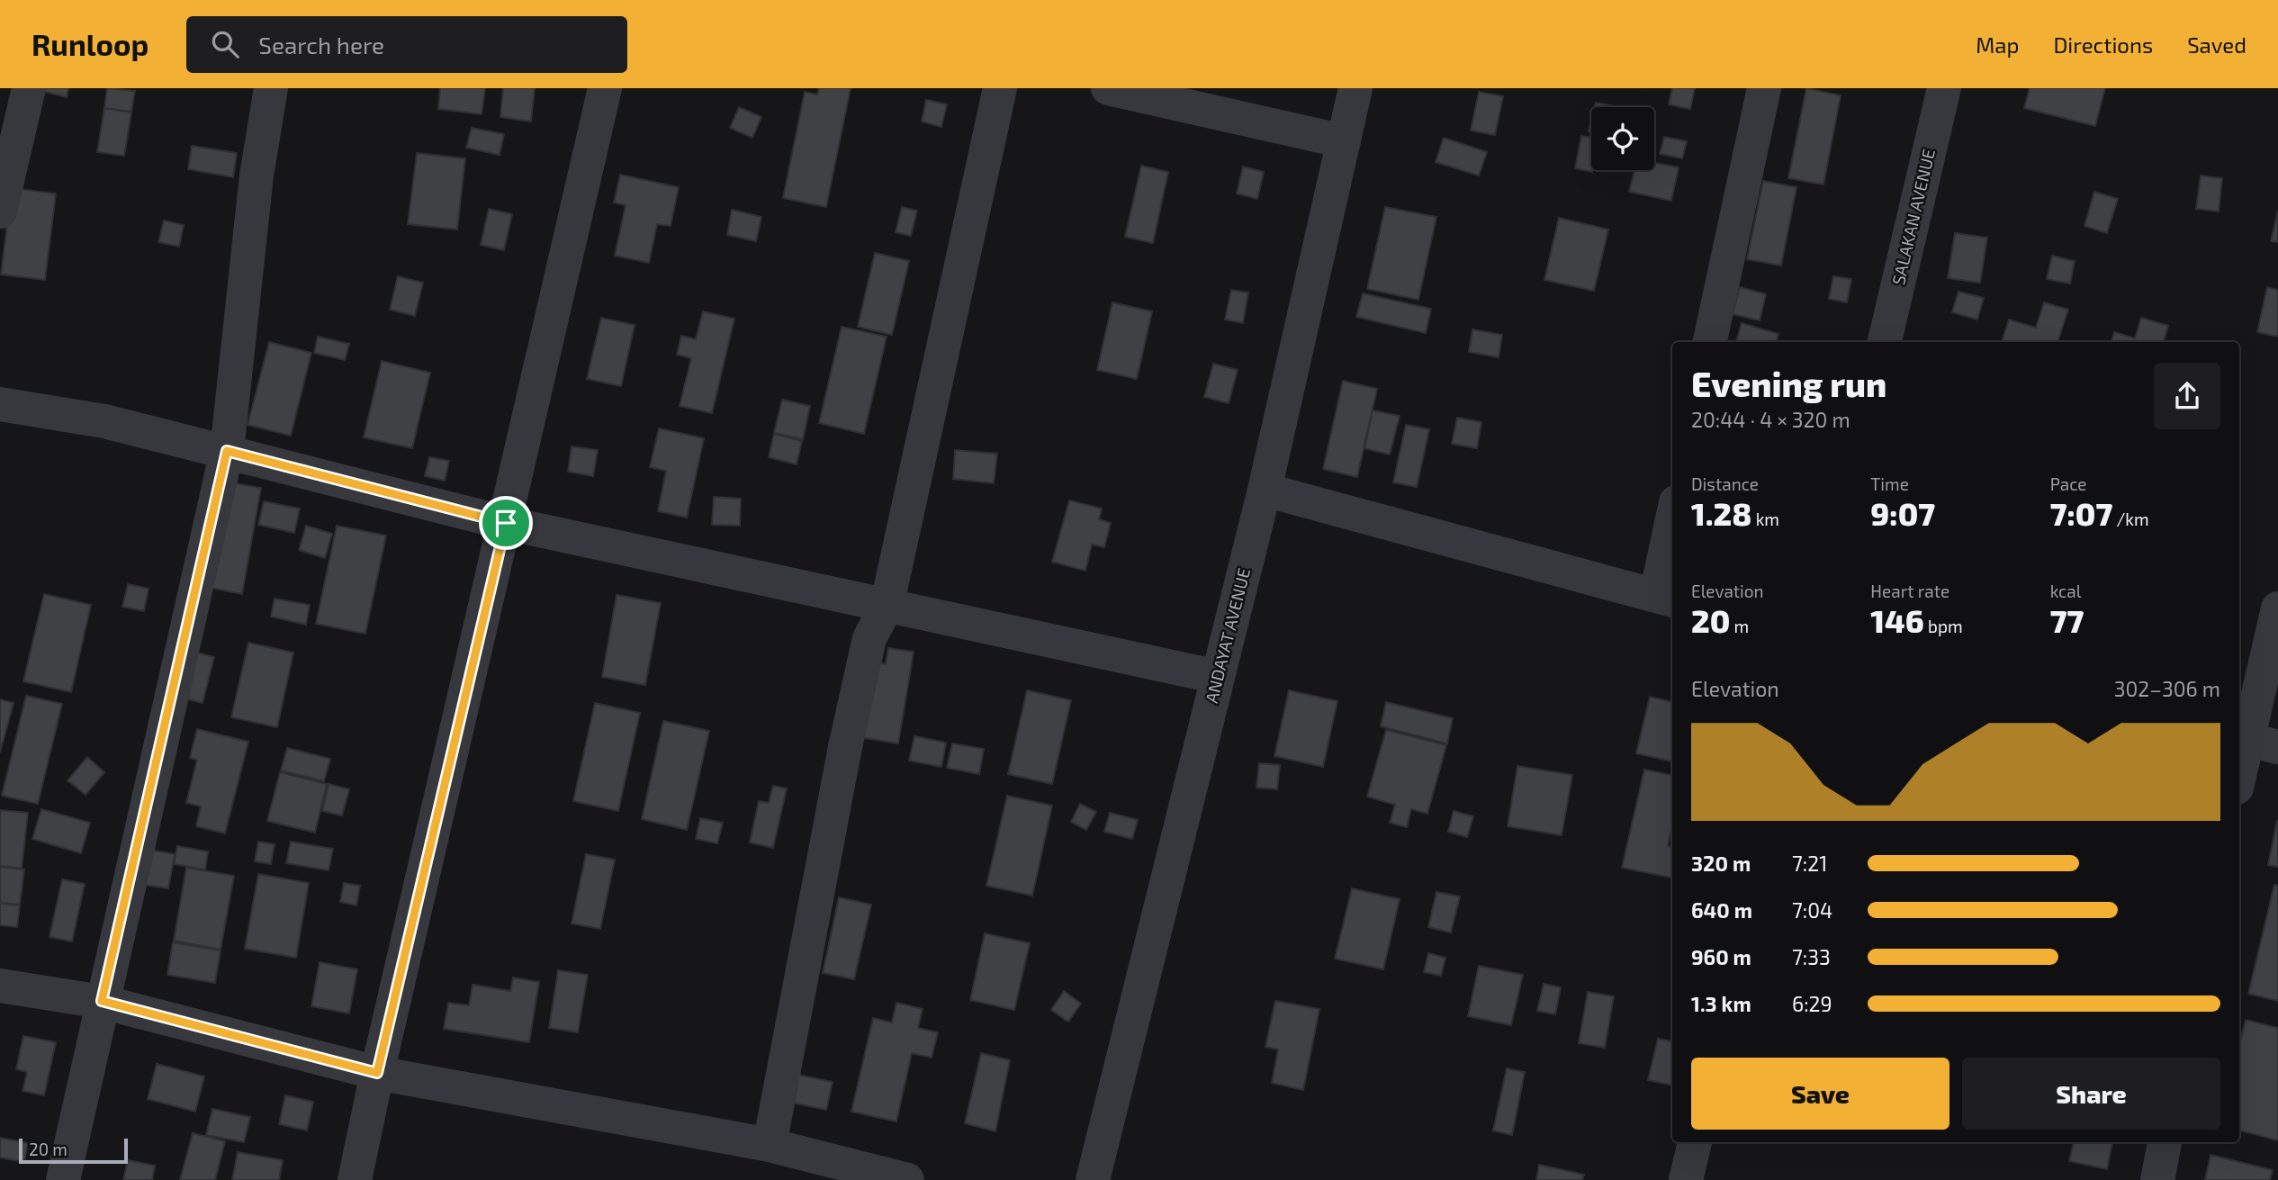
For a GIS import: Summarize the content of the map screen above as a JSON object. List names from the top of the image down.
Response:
{
  "streets": {
    "street": ["SALAKAN AVENUE", "ANDAYAT AVENUE"]
  },
  "scale_bar": "20 m",
  "page": {
    "header": "Runloop",
    "search": "Search here",
    "nav": ["Map", "Directions", "Saved"],
    "heading": ["Evening run", "20:44 · 4 × 320 m"],
    "stats": [
      ["Distance", "1.28 km"],
      ["Time", "9:07"],
      ["Pace", "7:07 /km"],
      ["Elevation", "20 m"],
      ["Heart rate", "146 bpm"],
      ["kcal", "77"]
    ],
    "chart": ["Elevation", "302–306 m"],
    "list": [
      {
        "name": "320 m",
        "note": "7:21"
      },
      {
        "name": "640 m",
        "note": "7:04"
      },
      {
        "name": "960 m",
        "note": "7:33"
      },
      {
        "name": "1.3 km",
        "note": "6:29"
      }
    ],
    "buttons": ["Save", "Share"],
    "scale": "20 m"
  }
}
